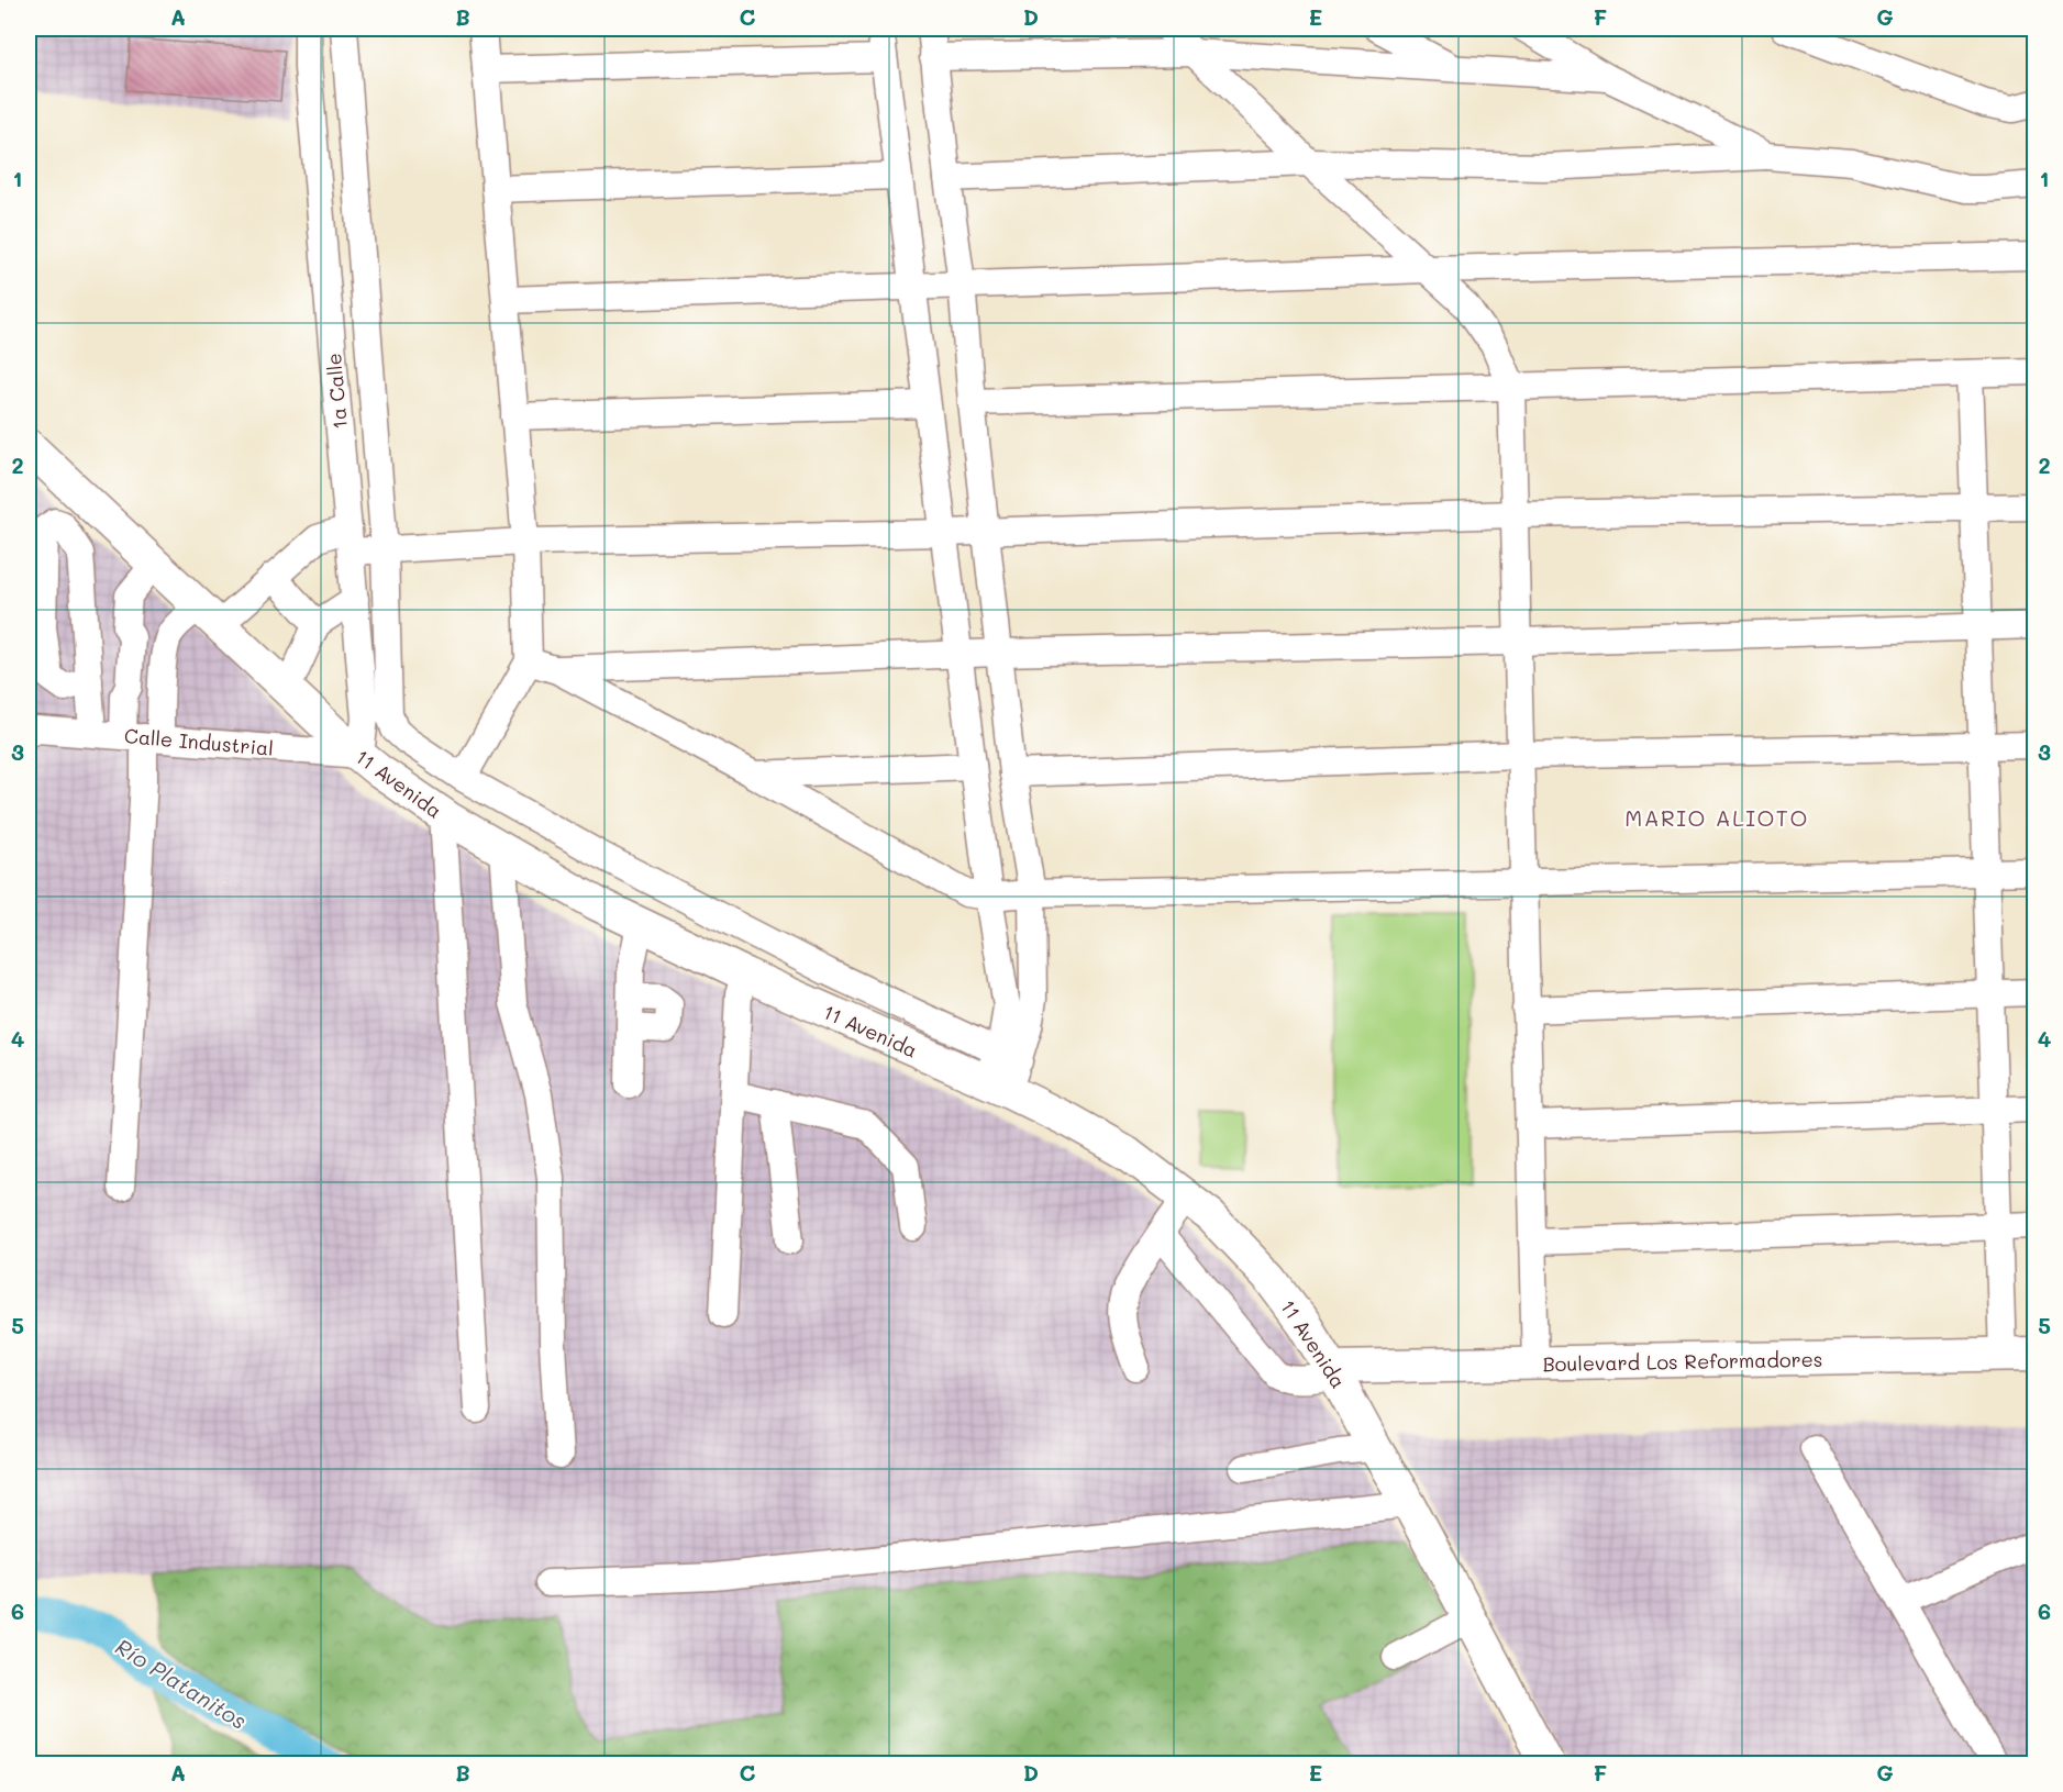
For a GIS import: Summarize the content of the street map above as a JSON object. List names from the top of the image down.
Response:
{
  "streets": {
    "main road": ["11 Avenida", "Boulevard Los Reformadores"],
    "street": ["1a Calle", "Calle Industrial"]
  },
  "crossings": [
    ["1a Calle", "Calle Industrial"],
    ["1a Calle", "11 Avenida"],
    ["Calle Industrial", "11 Avenida"],
    ["11 Avenida", "Boulevard Los Reformadores"]
  ],
  "districts": ["MARIO ALIOTO"],
  "water": ["Río Platanitos"],
  "grid": {
    "columns": [
      "A",
      "B",
      "C",
      "D",
      "E",
      "F",
      "G"
    ],
    "rows": [
      "1",
      "2",
      "3",
      "4",
      "5",
      "6"
    ]
  }
}
